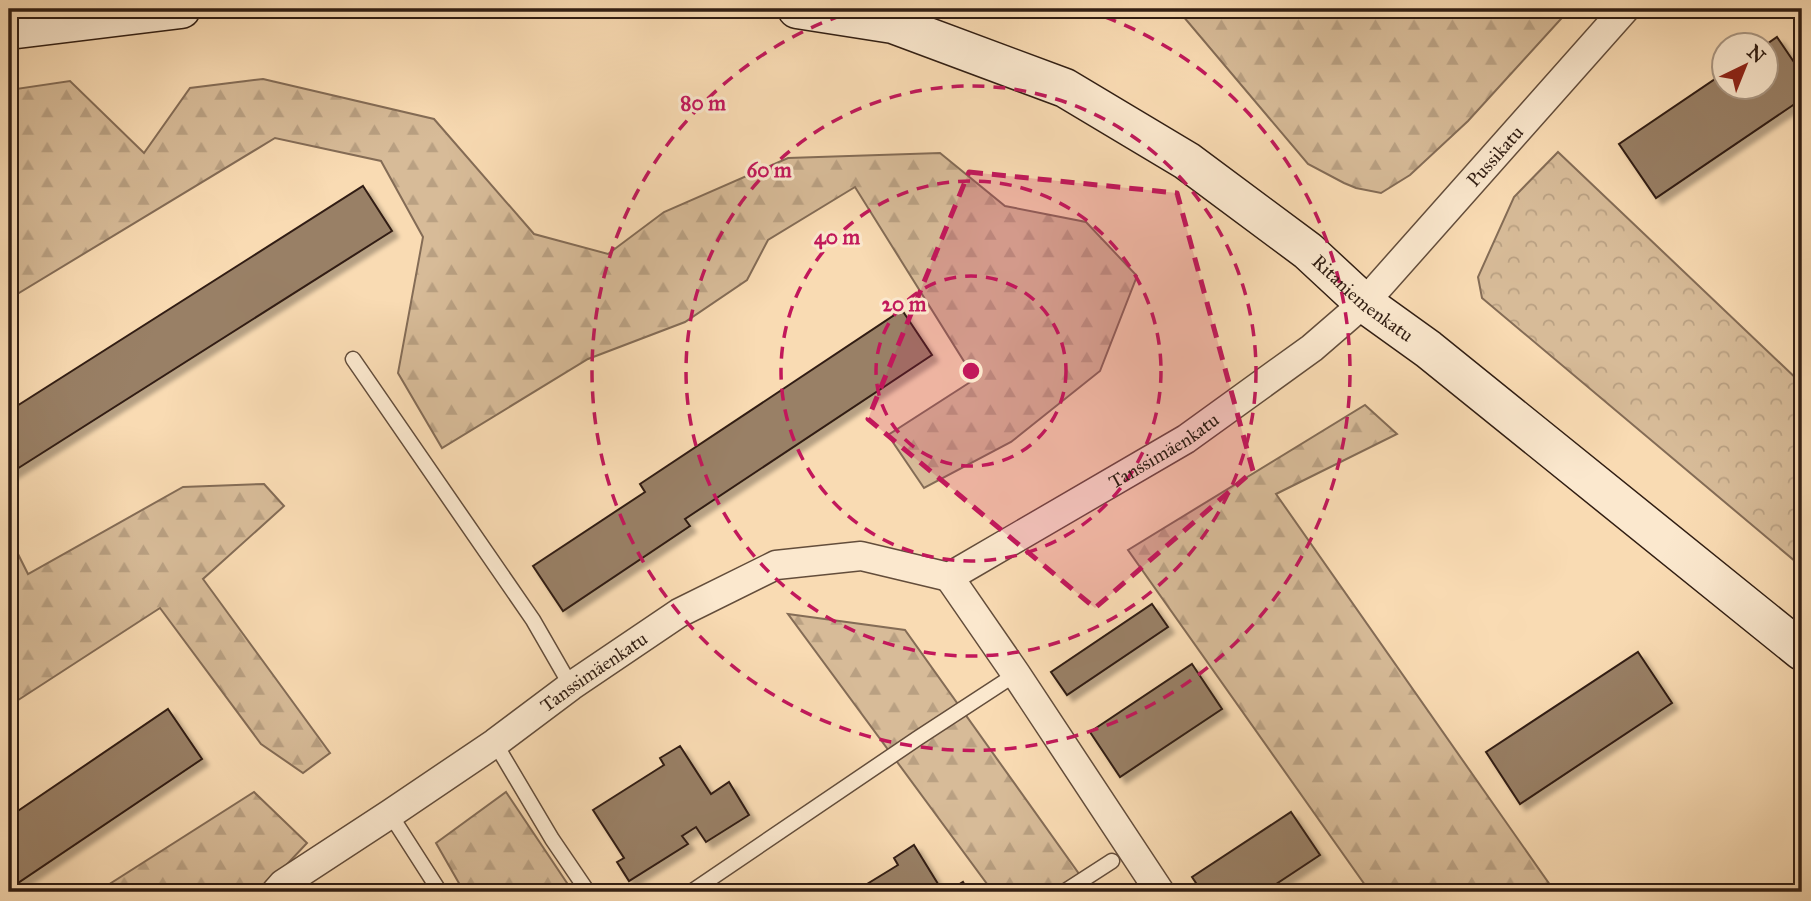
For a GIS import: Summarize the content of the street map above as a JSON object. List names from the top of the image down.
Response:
{
  "streets": {
    "street": ["Pussikatu", "Ritaniemenkatu", "Tanssimäenkatu"]
  },
  "crossings": [
    ["Pussikatu", "Ritaniemenkatu"],
    ["Pussikatu", "Tanssimäenkatu"],
    ["Ritaniemenkatu", "Tanssimäenkatu"]
  ],
  "north": "top right",
  "rings": [
    "80 m",
    "60 m",
    "40 m",
    "20 m"
  ]
}
